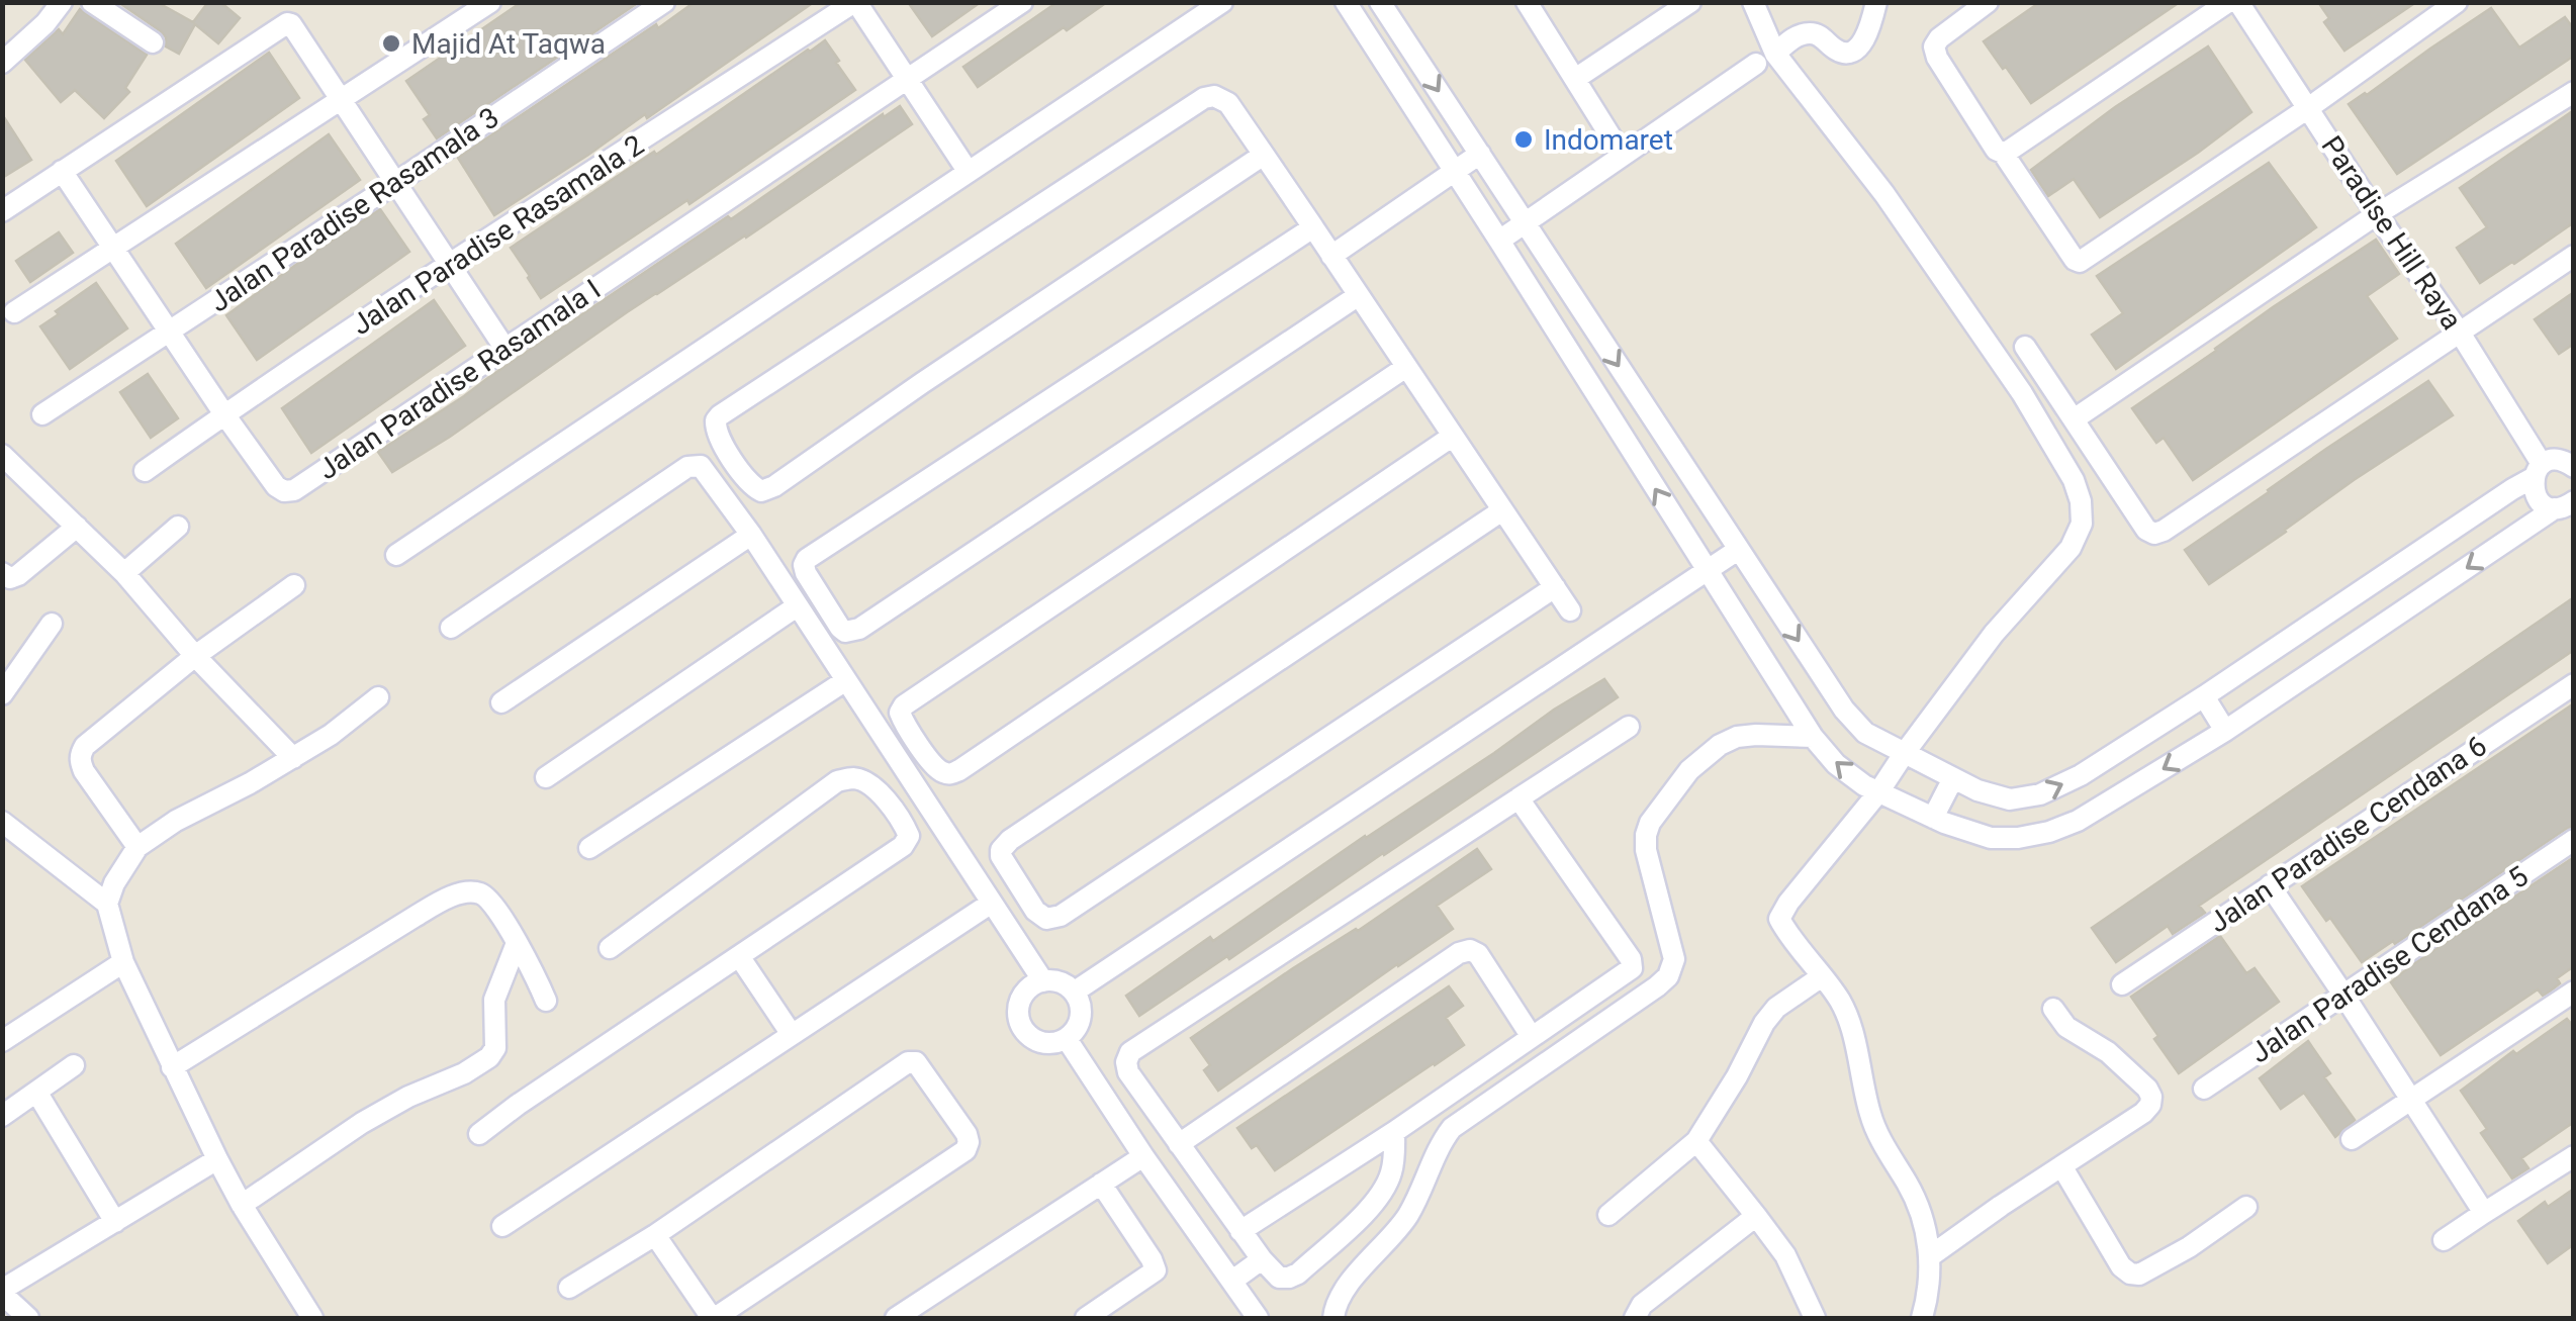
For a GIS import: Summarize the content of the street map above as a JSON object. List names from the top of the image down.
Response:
{
  "streets": {
    "street": [
      "Jalan Paradise Rasamala 3",
      "Paradise Hill Raya",
      "Jalan Paradise Rasamala 2",
      "Jalan Paradise Rasamala I",
      "Jalan Paradise Cendana 6",
      "Jalan Paradise Cendana 5"
    ]
  },
  "crossings": [
    ["Jalan Paradise Rasamala 3", "Jalan Paradise Rasamala I"],
    ["Jalan Paradise Rasamala 2", "Jalan Paradise Rasamala I"]
  ],
  "places": ["Majid At Taqwa", "Indomaret"]
}
